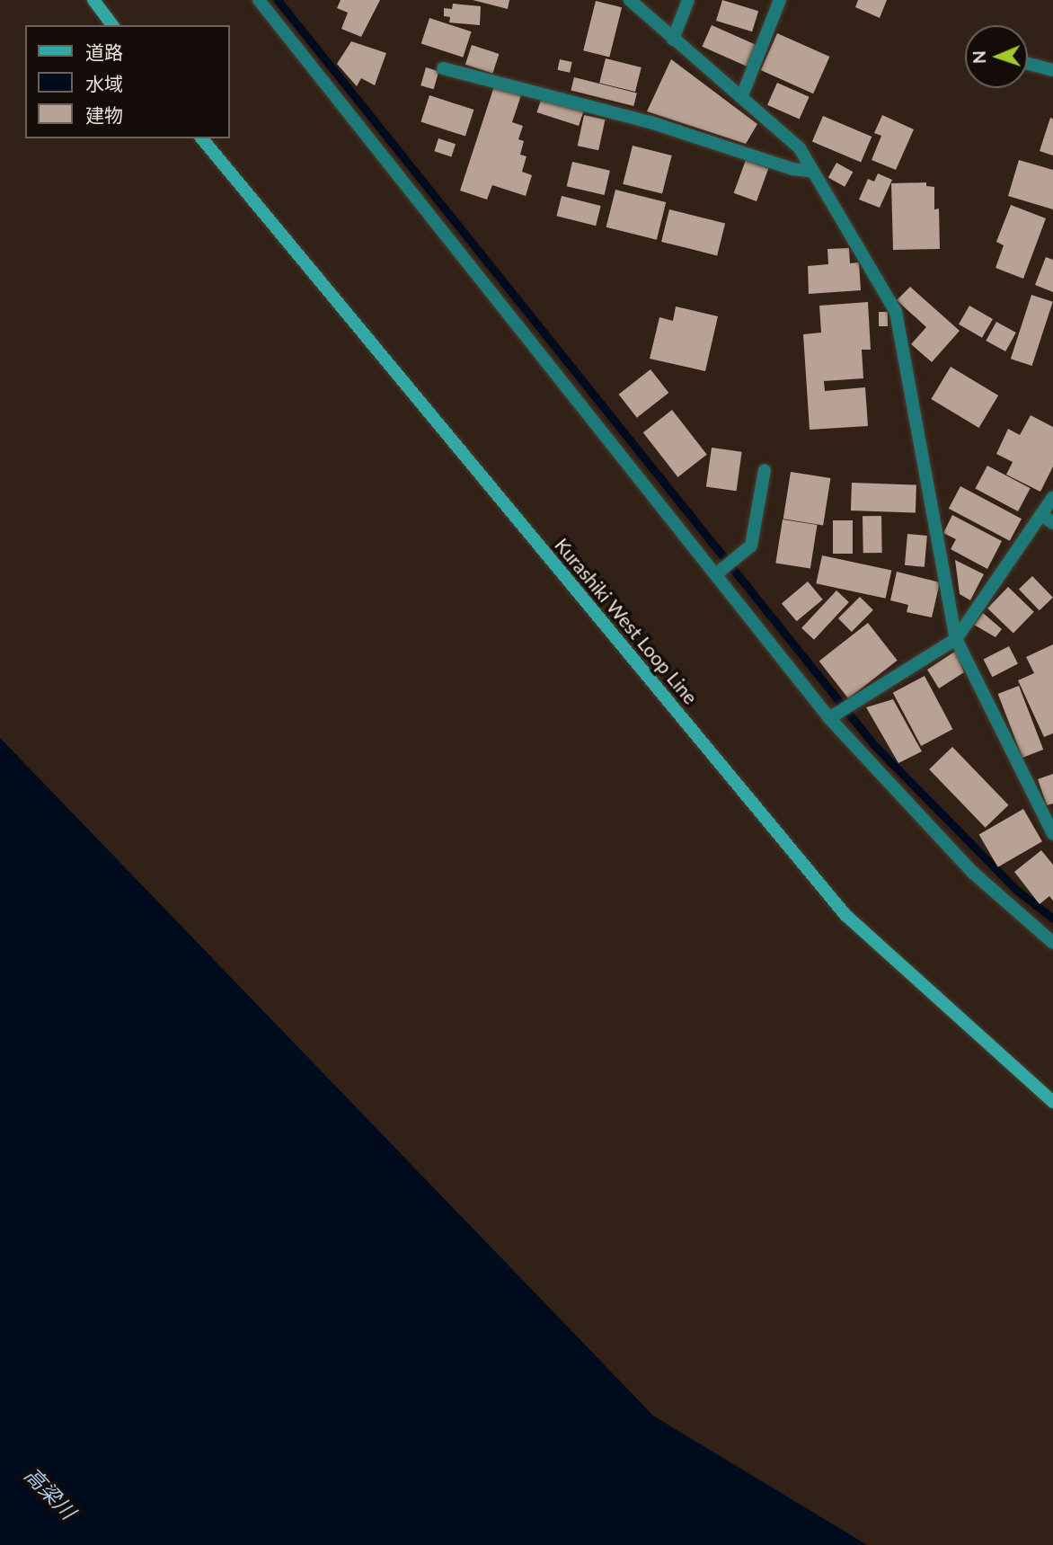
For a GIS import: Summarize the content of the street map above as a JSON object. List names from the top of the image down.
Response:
{
  "streets": {
    "main road": ["Kurashiki West Loop Line"]
  },
  "water": ["高梁川"],
  "legend": ["道路", "水域", "建物"],
  "north": "left"
}
